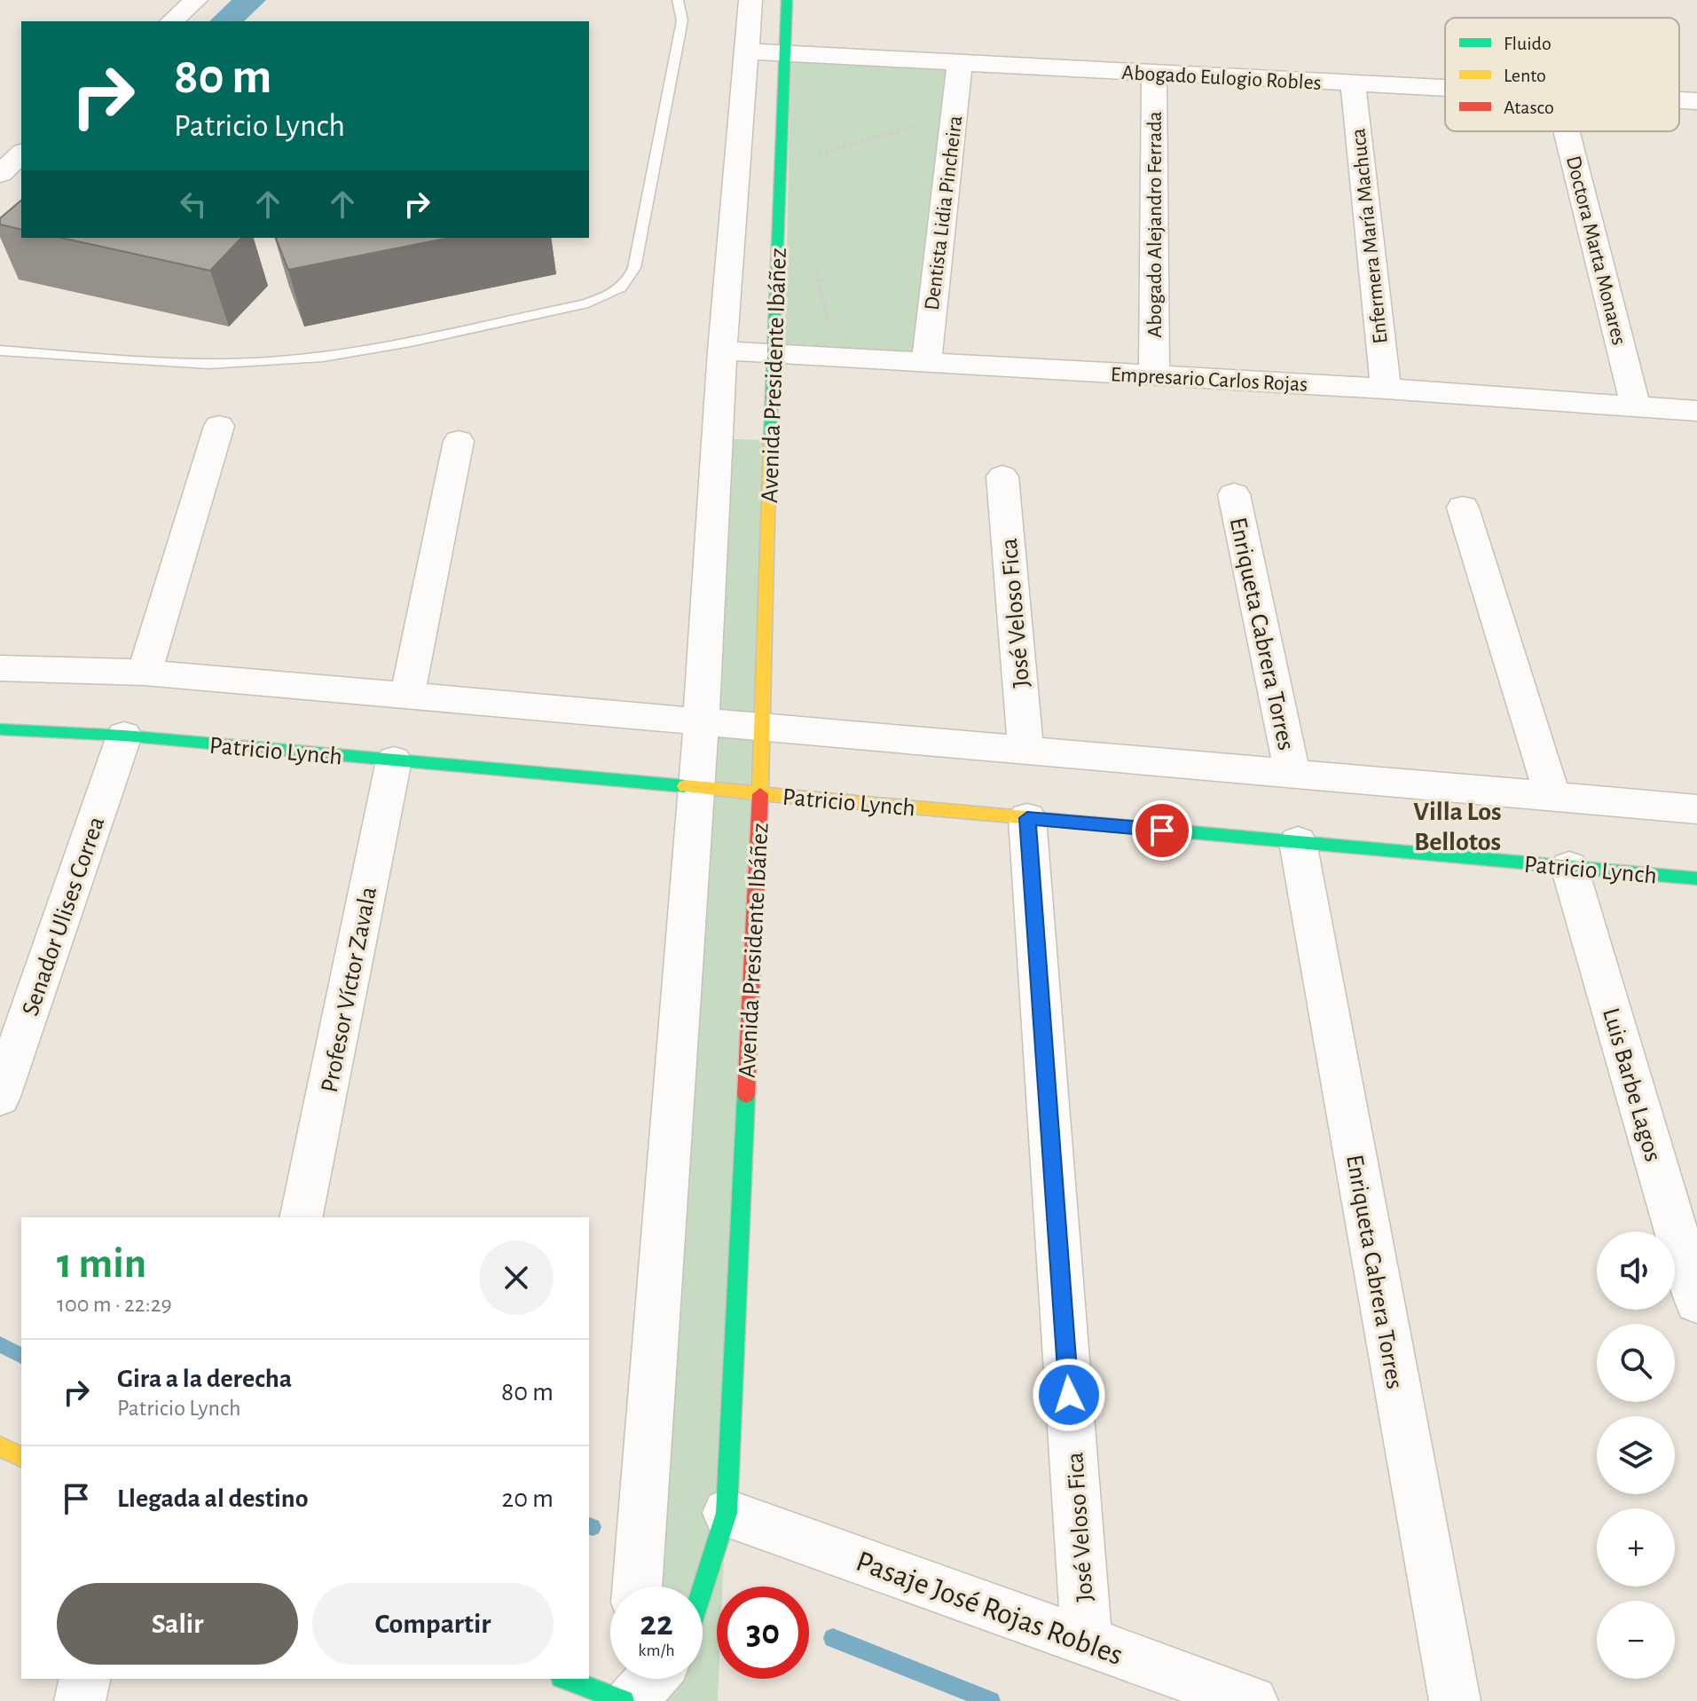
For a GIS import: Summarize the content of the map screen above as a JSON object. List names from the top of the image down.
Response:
{
  "streets": {
    "street": [
      "Abogado Eulogio Robles",
      "Dentista Lidia Pincheira",
      "Abogado Alejandro Ferrada",
      "Enfermera María Machuca",
      "Doctora Marta Monares",
      "Avenida Presidente Ibáñez",
      "Empresario Carlos Rojas",
      "José Veloso Fica",
      "Enriqueta Cabrera Torres",
      "Patricio Lynch",
      "Senador Ulises Correa",
      "Profesor Víctor Zavala",
      "Luis Barbe Lagos",
      "Pasaje José Rojas Robles"
    ]
  },
  "crossings": [
    ["Abogado Eulogio Robles", "Dentista Lidia Pincheira"],
    ["Abogado Eulogio Robles", "Abogado Alejandro Ferrada"],
    ["Abogado Eulogio Robles", "Enfermera María Machuca"],
    ["Abogado Eulogio Robles", "Avenida Presidente Ibáñez"],
    ["Dentista Lidia Pincheira", "Empresario Carlos Rojas"],
    ["Abogado Alejandro Ferrada", "Empresario Carlos Rojas"],
    ["Enfermera María Machuca", "Empresario Carlos Rojas"],
    ["Doctora Marta Monares", "Empresario Carlos Rojas"],
    ["Avenida Presidente Ibáñez", "Empresario Carlos Rojas"],
    ["Avenida Presidente Ibáñez", "Patricio Lynch"],
    ["Avenida Presidente Ibáñez", "Pasaje José Rojas Robles"],
    ["José Veloso Fica", "Patricio Lynch"],
    ["José Veloso Fica", "Pasaje José Rojas Robles"],
    ["Enriqueta Cabrera Torres", "Patricio Lynch"],
    ["Patricio Lynch", "Senador Ulises Correa"],
    ["Patricio Lynch", "Profesor Víctor Zavala"],
    ["Patricio Lynch", "Luis Barbe Lagos"]
  ],
  "districts": ["Villa Los Bellotos"],
  "legend": ["Fluido", "Lento", "Atasco"],
  "page": {
    "turn": ["80 m", "Patricio Lynch"],
    "heading": ["1 min", "100 m · 22:29"],
    "map_buttons": ["+", "−"],
    "list": [
      {
        "name": "Gira a la derecha",
        "note": "Patricio Lynch",
        "value": "80 m"
      },
      {
        "name": "Llegada al destino",
        "value": "20 m"
      }
    ],
    "buttons": ["Salir", "Compartir"],
    "speed": "22 km/h",
    "limit": "30"
  }
}
